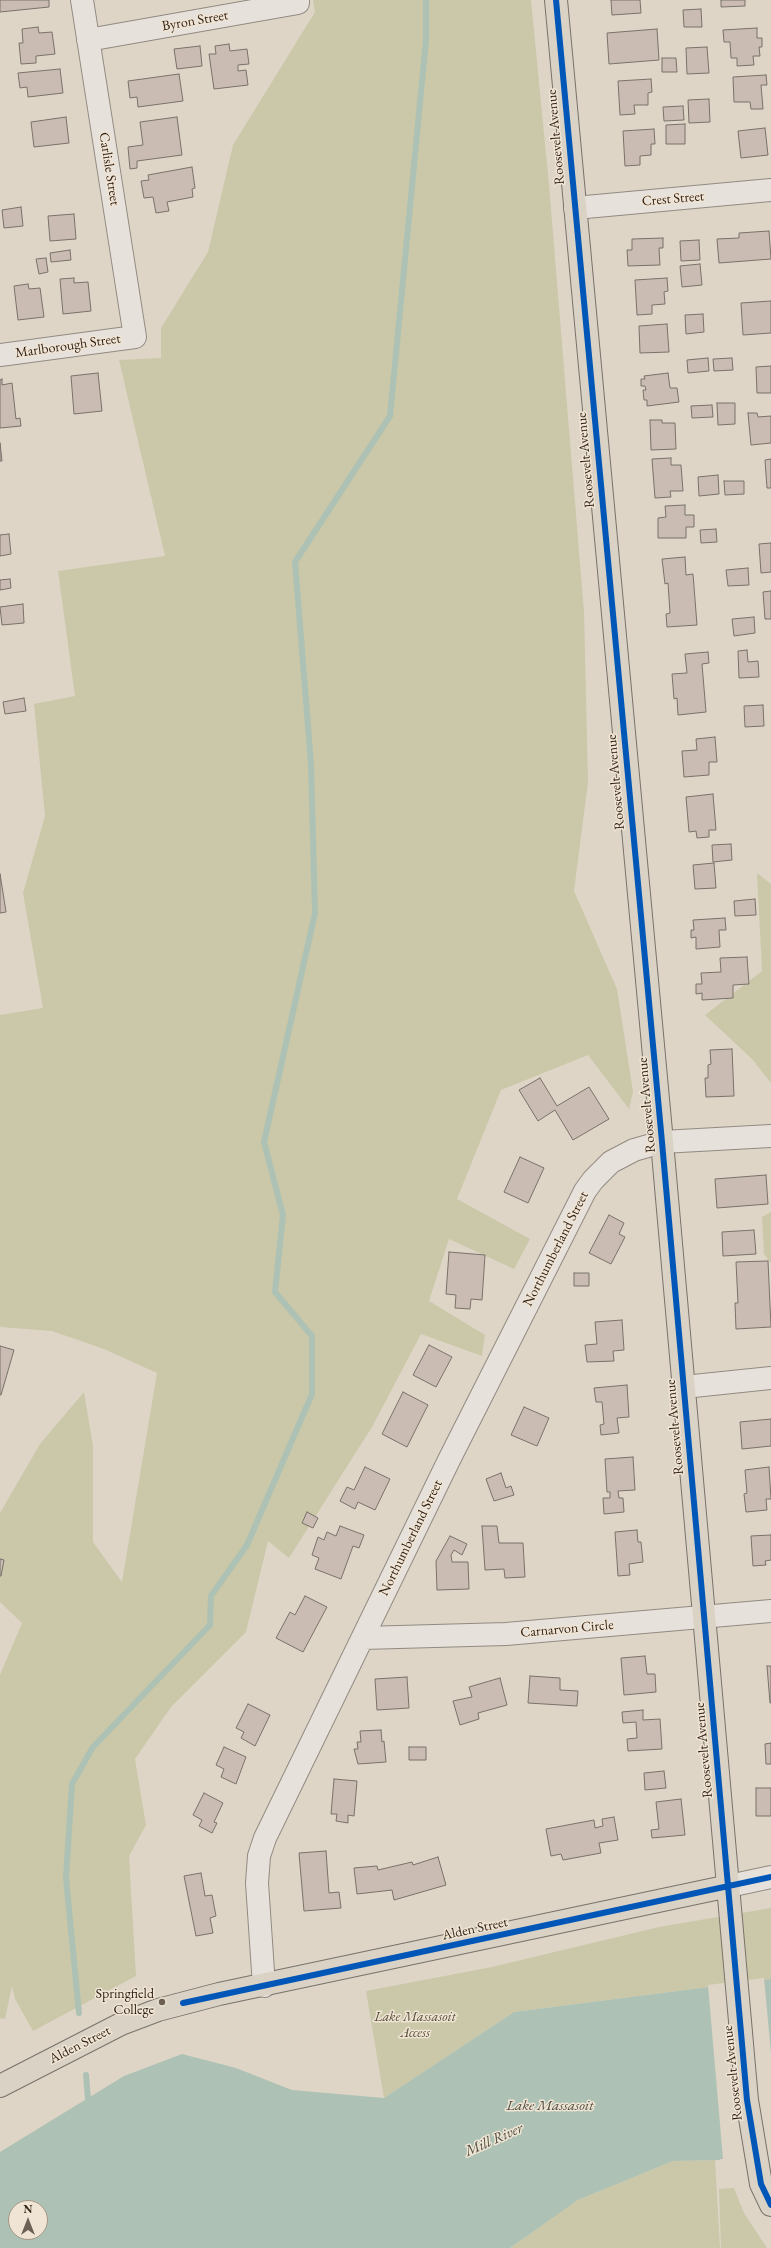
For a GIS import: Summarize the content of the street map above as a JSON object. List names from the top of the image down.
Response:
{
  "streets": {
    "main road": ["Roosevelt Avenue", "Alden Street"],
    "street": [
      "Byron Street",
      "Carlisle Street",
      "Crest Street",
      "Marlborough Street",
      "Northumberland Street",
      "Carnarvon Circle"
    ]
  },
  "crossings": [
    ["Byron Street", "Carlisle Street"],
    ["Roosevelt Avenue", "Crest Street"],
    ["Roosevelt Avenue", "Northumberland Street"],
    ["Roosevelt Avenue", "Carnarvon Circle"],
    ["Roosevelt Avenue", "Alden Street"],
    ["Carlisle Street", "Marlborough Street"],
    ["Northumberland Street", "Carnarvon Circle"],
    ["Northumberland Street", "Alden Street"]
  ],
  "water": ["Lake Massasoit", "Mill River"],
  "parks": ["Lake Massasoit Access"],
  "places": ["Springfield College"],
  "north": "top"
}
